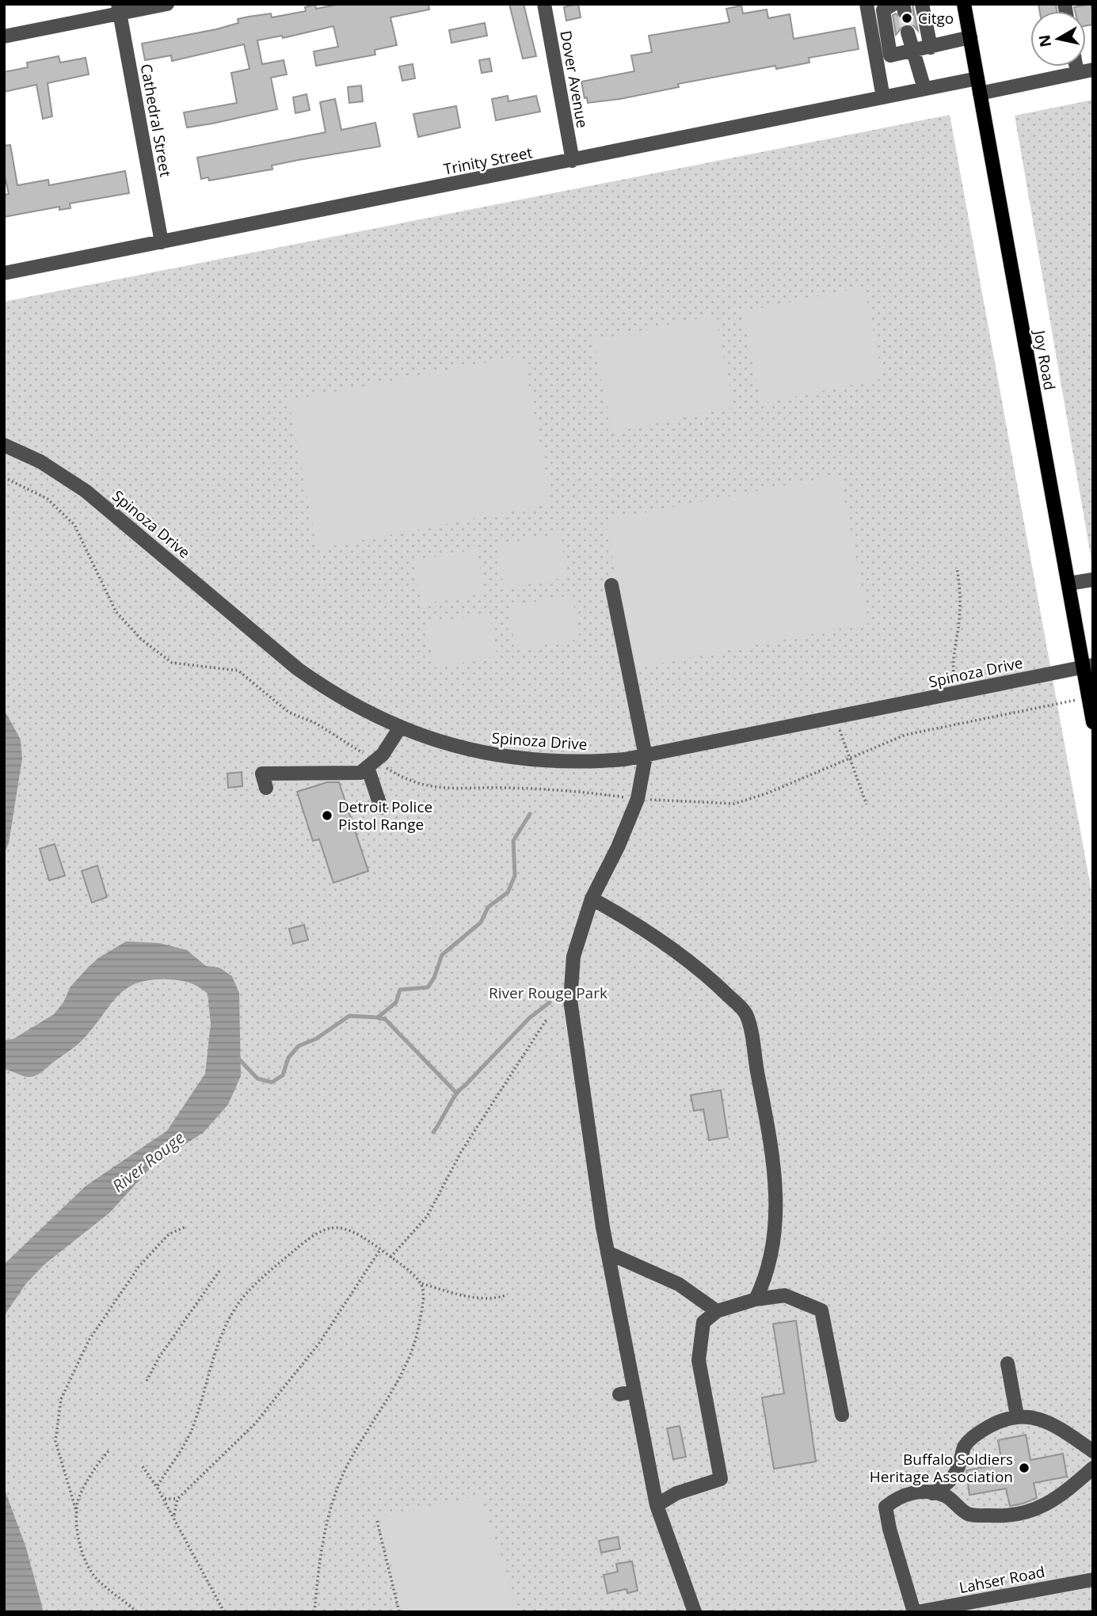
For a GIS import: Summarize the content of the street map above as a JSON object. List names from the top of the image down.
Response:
{
  "streets": {
    "main road": ["Joy Road"],
    "street": [
      "Dover Avenue",
      "Cathedral Street",
      "Trinity Street",
      "Spinoza Drive",
      "Lahser Road"
    ]
  },
  "crossings": [
    ["Dover Avenue", "Trinity Street"],
    ["Cathedral Street", "Trinity Street"],
    ["Trinity Street", "Joy Road"],
    ["Joy Road", "Spinoza Drive"]
  ],
  "water": ["River Rouge"],
  "parks": ["River Rouge Park"],
  "places": ["Citgo", "Detroit Police Pistol Range", "Buffalo Soldiers Heritage Association"],
  "north": "left"
}
